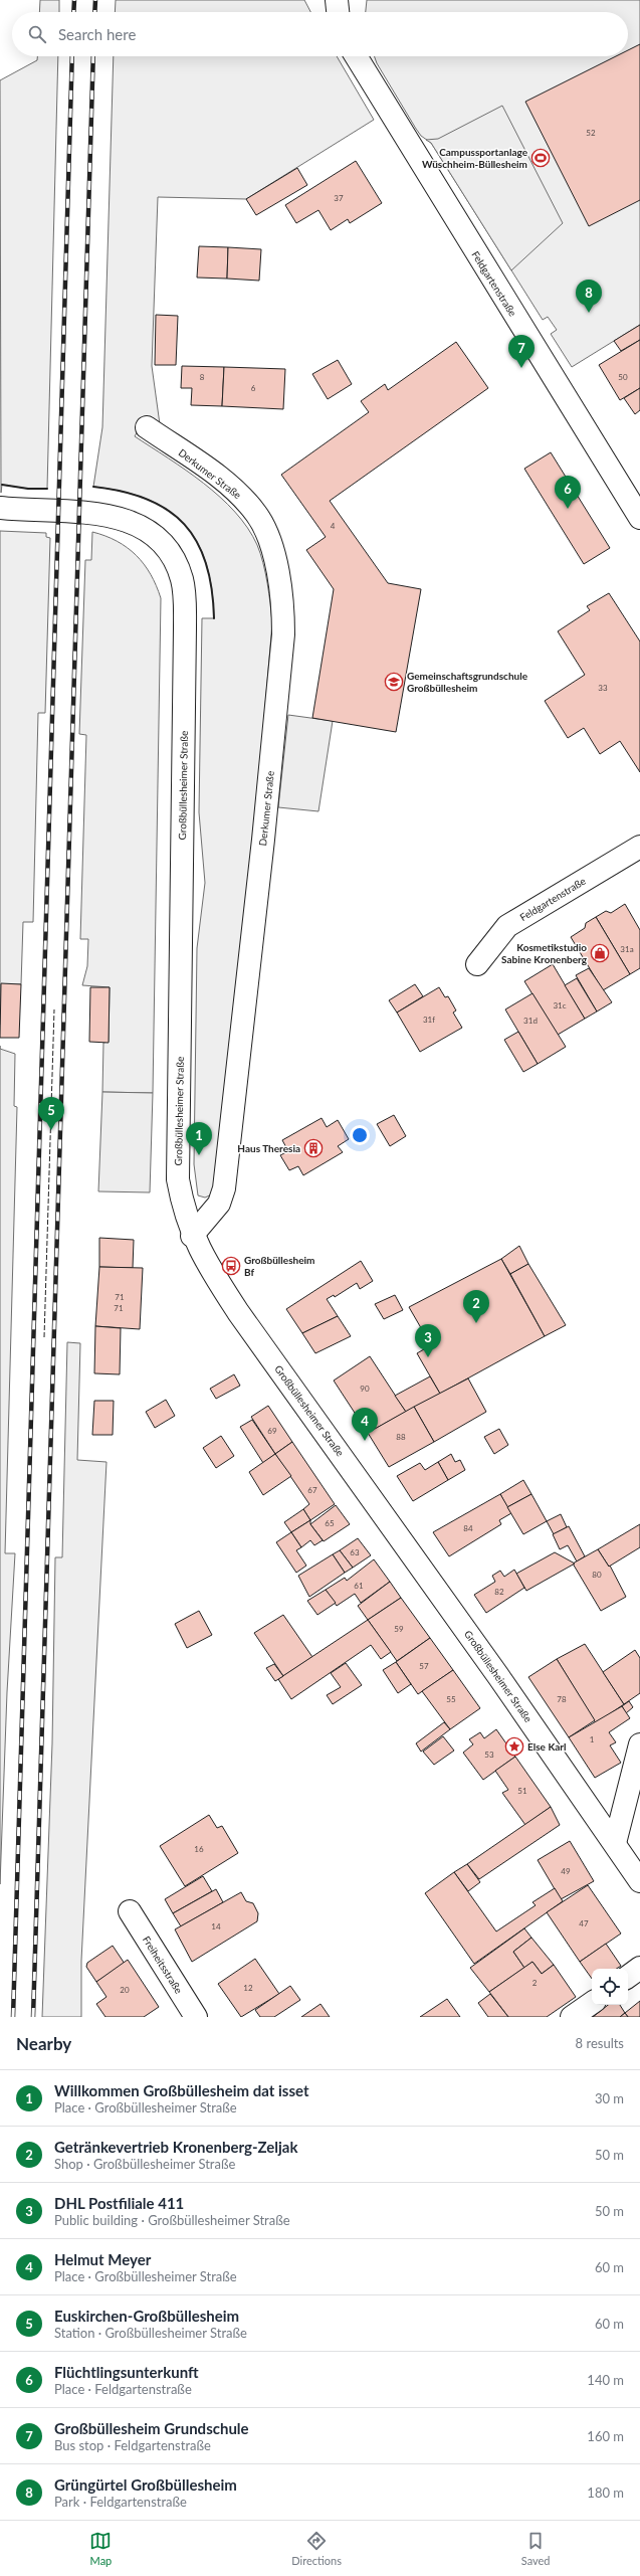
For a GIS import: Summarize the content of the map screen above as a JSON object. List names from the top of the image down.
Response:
{
  "streets": {
    "street": [
      "Feldgartenstraße",
      "Derkumer Straße",
      "Großbüllesheimer Straße",
      "Freiheitsstraße"
    ]
  },
  "crossings": [
    ["Derkumer Straße", "Großbüllesheimer Straße"]
  ],
  "places": {
    "sports": ["Campussportanlage Wüschheim-Büllesheim"],
    "school or university": ["Gemeinschaftsgrundschule Großbüllesheim"],
    "shop": ["Kosmetikstudio Sabine Kronenberg"],
    "building": ["Haus Theresia"],
    "bus stop": ["Großbüllesheim Bf"],
    "place": ["Else Karl"]
  },
  "house_numbers": [
    "52",
    "37",
    "8",
    "50",
    "6",
    "4",
    "33",
    "31a",
    "31c",
    "31f",
    "31d",
    "71",
    "71",
    "90",
    "69",
    "88",
    "67",
    "65",
    "84",
    "63",
    "80",
    "61",
    "82",
    "59",
    "57",
    "55",
    "78",
    "1",
    "53",
    "51",
    "16",
    "49",
    "47",
    "14",
    "2",
    "12",
    "20"
  ],
  "page": {
    "search": "Search here",
    "pins": [
      "8",
      "7",
      "6",
      "5",
      "1",
      "2",
      "3",
      "4"
    ],
    "heading": ["Nearby", "8 results"],
    "list": [
      {
        "mark": "1",
        "name": "Willkommen Großbüllesheim dat isset",
        "note": "Place · Großbüllesheimer Straße",
        "value": "30 m"
      },
      {
        "mark": "2",
        "name": "Getränkevertrieb Kronenberg-Zeljak",
        "note": "Shop · Großbüllesheimer Straße",
        "value": "50 m"
      },
      {
        "mark": "3",
        "name": "DHL Postfiliale 411",
        "note": "Public building · Großbüllesheimer Straße",
        "value": "50 m"
      },
      {
        "mark": "4",
        "name": "Helmut Meyer",
        "note": "Place · Großbüllesheimer Straße",
        "value": "60 m"
      },
      {
        "mark": "5",
        "name": "Euskirchen-Großbüllesheim",
        "note": "Station · Großbüllesheimer Straße",
        "value": "60 m"
      },
      {
        "mark": "6",
        "name": "Flüchtlingsunterkunft",
        "note": "Place · Feldgartenstraße",
        "value": "140 m"
      },
      {
        "mark": "7",
        "name": "Großbüllesheim Grundschule",
        "note": "Bus stop · Feldgartenstraße",
        "value": "160 m"
      },
      {
        "mark": "8",
        "name": "Grüngürtel Großbüllesheim",
        "note": "Park · Feldgartenstraße",
        "value": "180 m"
      }
    ],
    "nav": ["Map", "Directions", "Saved"]
  }
}
